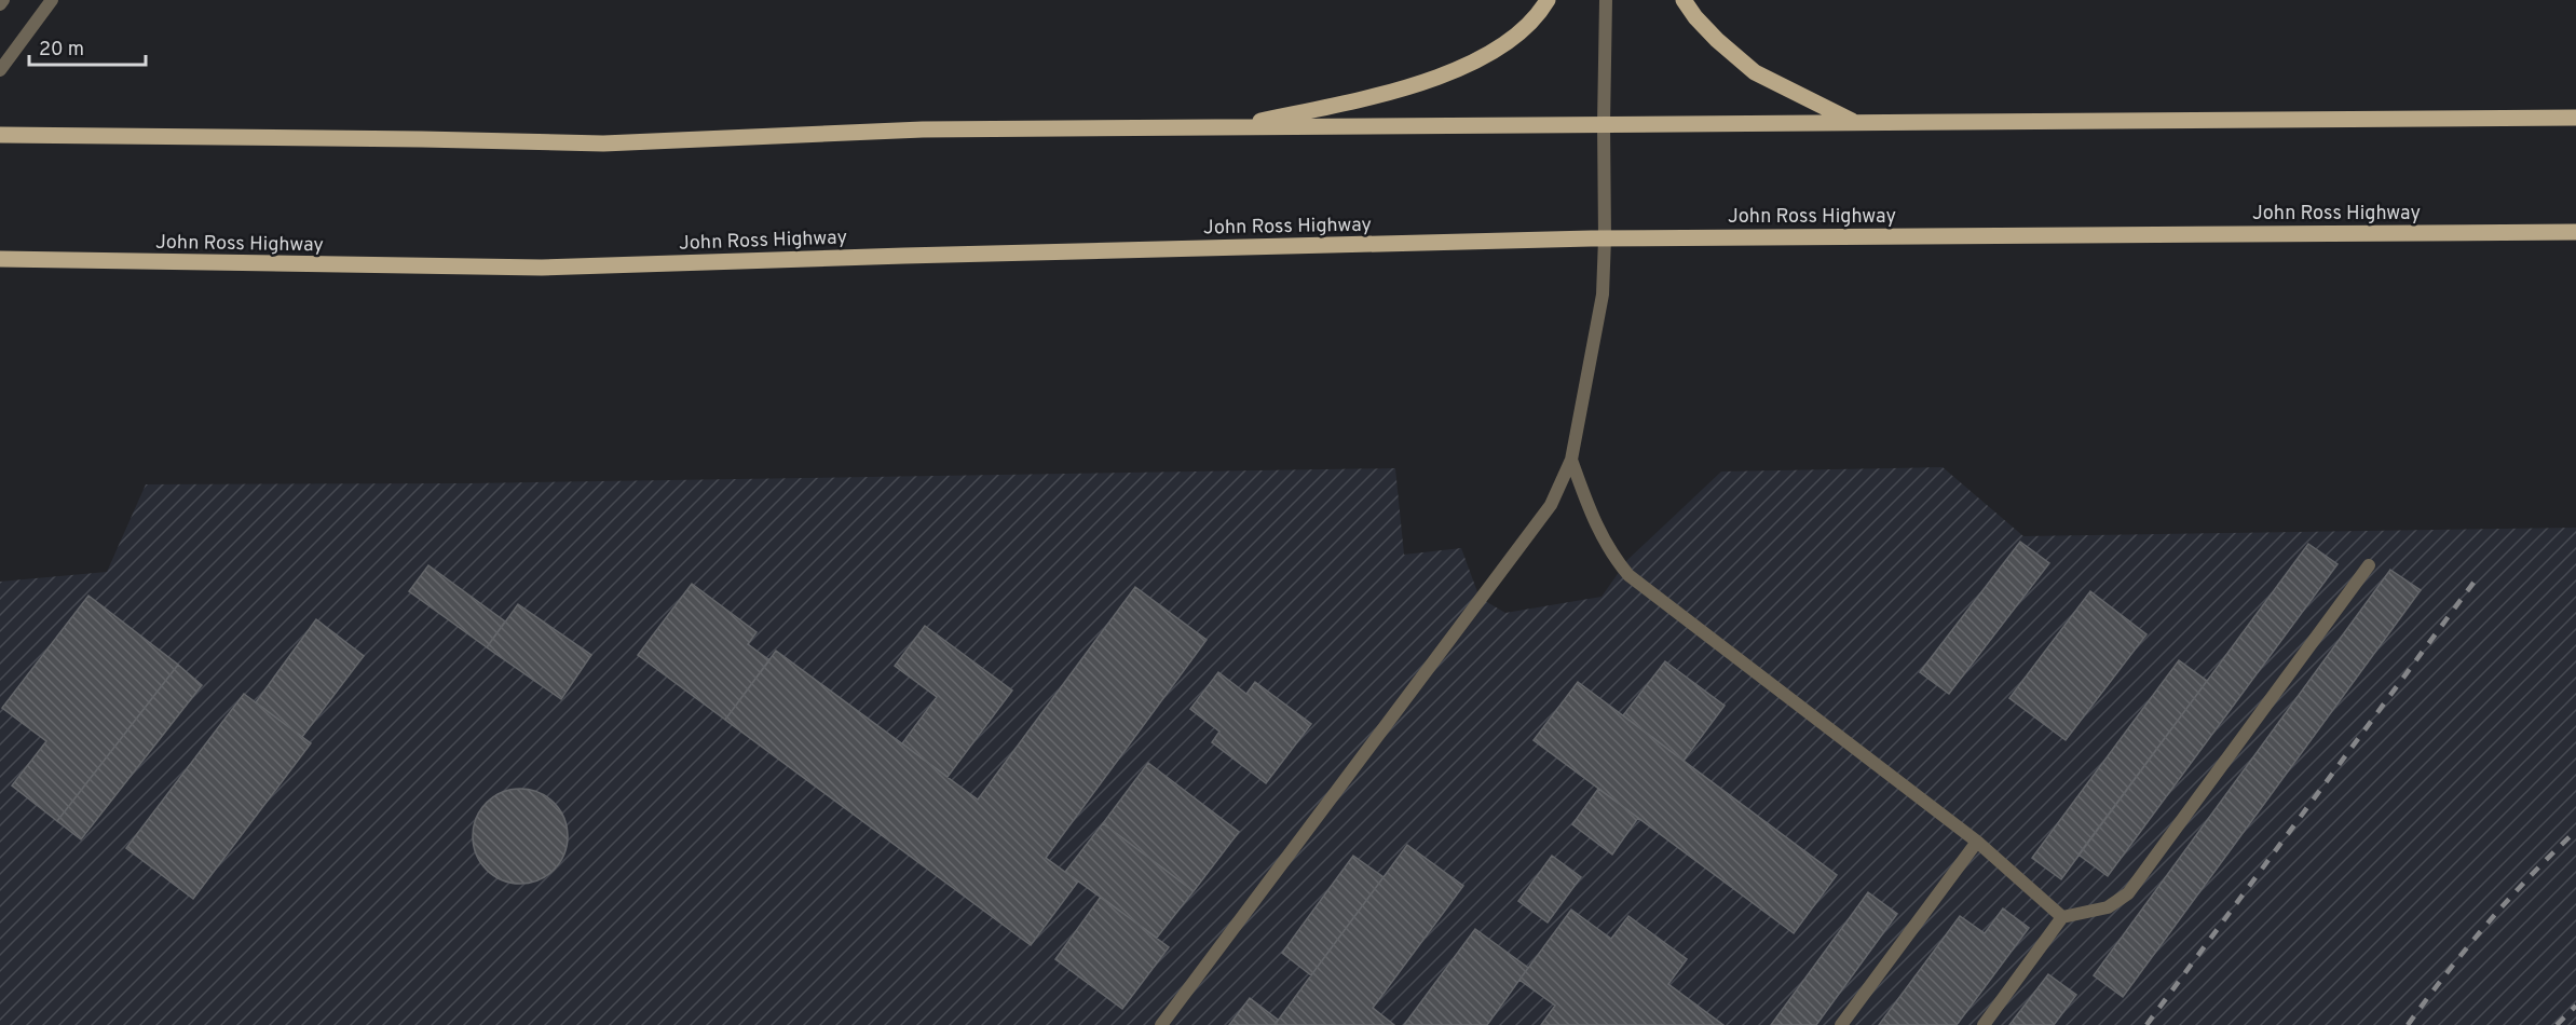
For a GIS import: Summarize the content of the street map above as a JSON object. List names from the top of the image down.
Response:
{
  "streets": {
    "main road": ["John Ross Highway"]
  },
  "scale_bar": "20 m"
}
